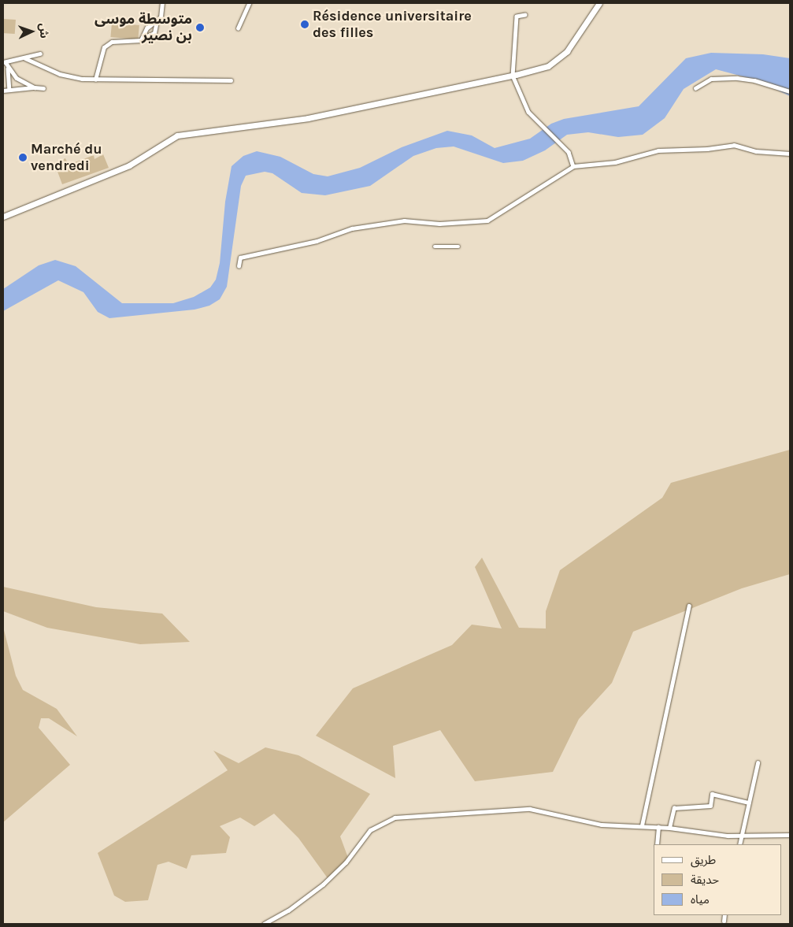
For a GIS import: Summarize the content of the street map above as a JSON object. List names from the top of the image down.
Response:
{
  "places": ["Résidence universitaire des filles", "متوسطة موسى بن نصير", "Marché du vendredi"],
  "legend": ["طريق", "حديقة", "مياه"],
  "north": "right"
}
